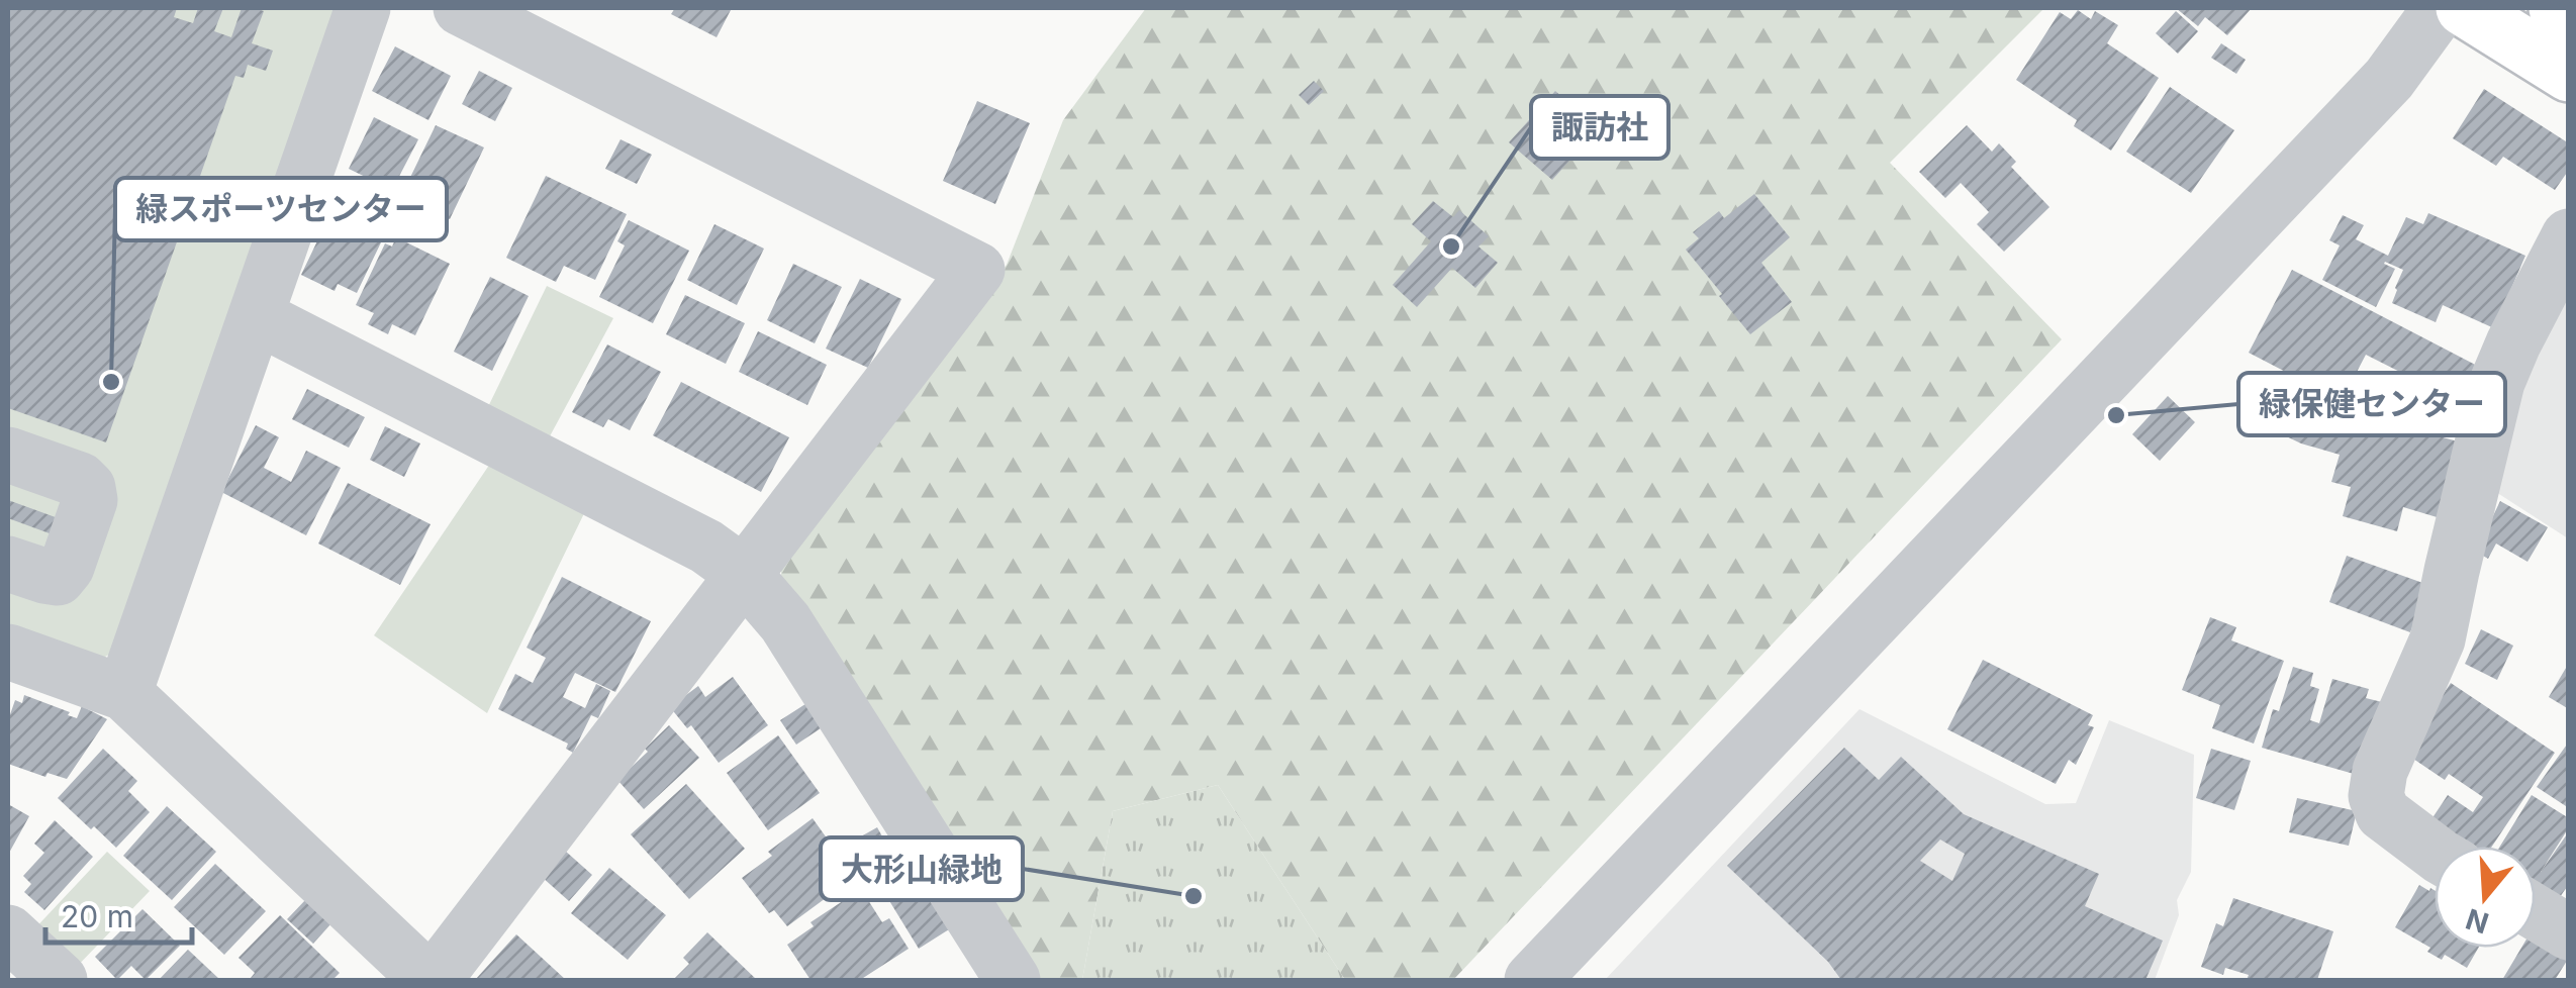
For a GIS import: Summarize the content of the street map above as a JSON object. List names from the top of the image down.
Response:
{
  "places": [
    "諏訪社",
    "緑スポーツセンター",
    "緑保健センター",
    "大形山緑地"
  ],
  "scale_bar": "20 m",
  "north": "bottom"
}
